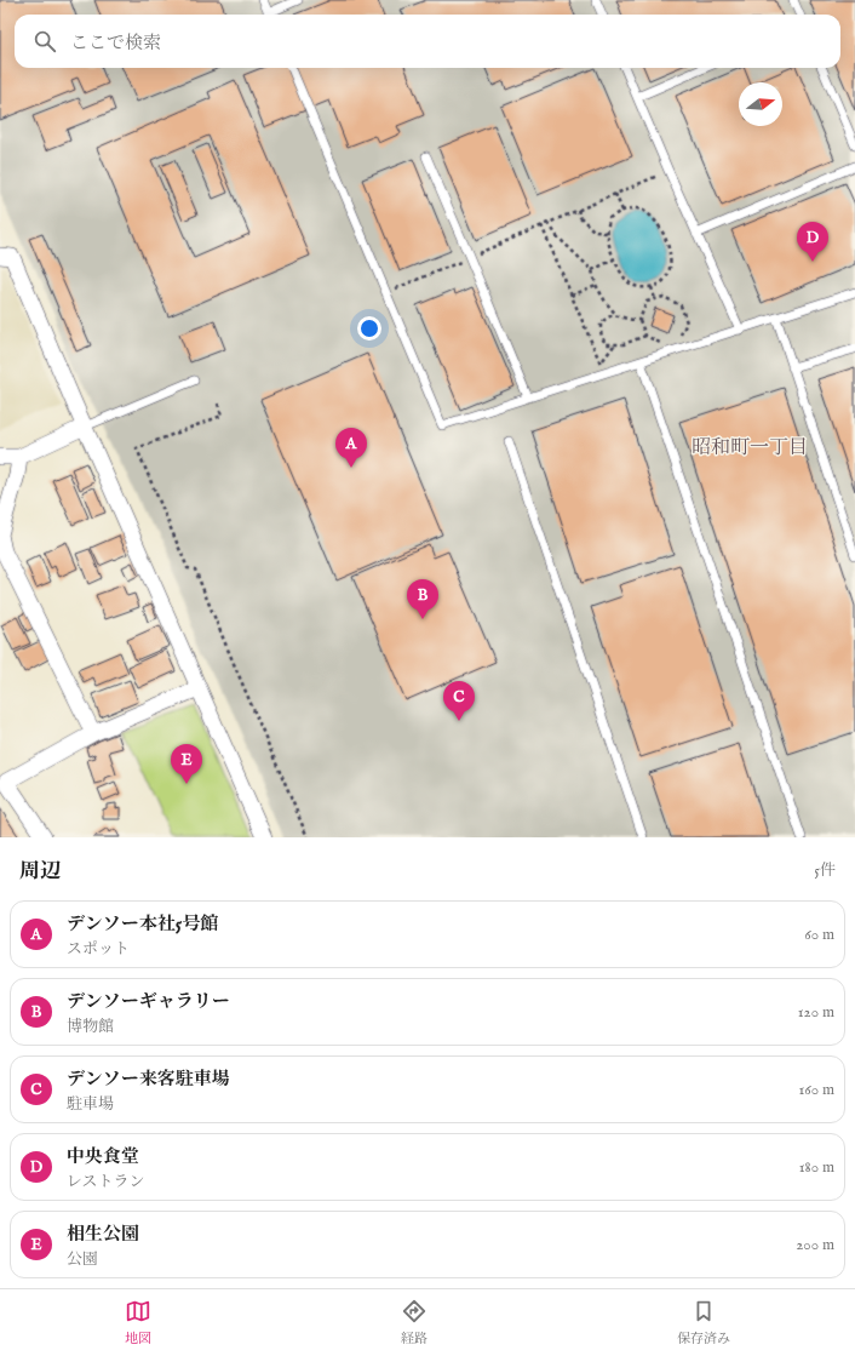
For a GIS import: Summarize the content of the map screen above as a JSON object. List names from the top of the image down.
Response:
{
  "districts": ["昭和町一丁目"],
  "north": "right",
  "page": {
    "search": "ここで検索",
    "pins": [
      "D",
      "A",
      "B",
      "C",
      "E"
    ],
    "heading": ["周辺", "5件"],
    "list": [
      {
        "mark": "A",
        "name": "デンソー本社5号館",
        "note": "スポット",
        "value": "60 m"
      },
      {
        "mark": "B",
        "name": "デンソーギャラリー",
        "note": "博物館",
        "value": "120 m"
      },
      {
        "mark": "C",
        "name": "デンソー来客駐車場",
        "note": "駐車場",
        "value": "160 m"
      },
      {
        "mark": "D",
        "name": "中央食堂",
        "note": "レストラン",
        "value": "180 m"
      },
      {
        "mark": "E",
        "name": "相生公園",
        "note": "公園",
        "value": "200 m"
      }
    ],
    "nav": ["地図", "経路", "保存済み"]
  }
}
